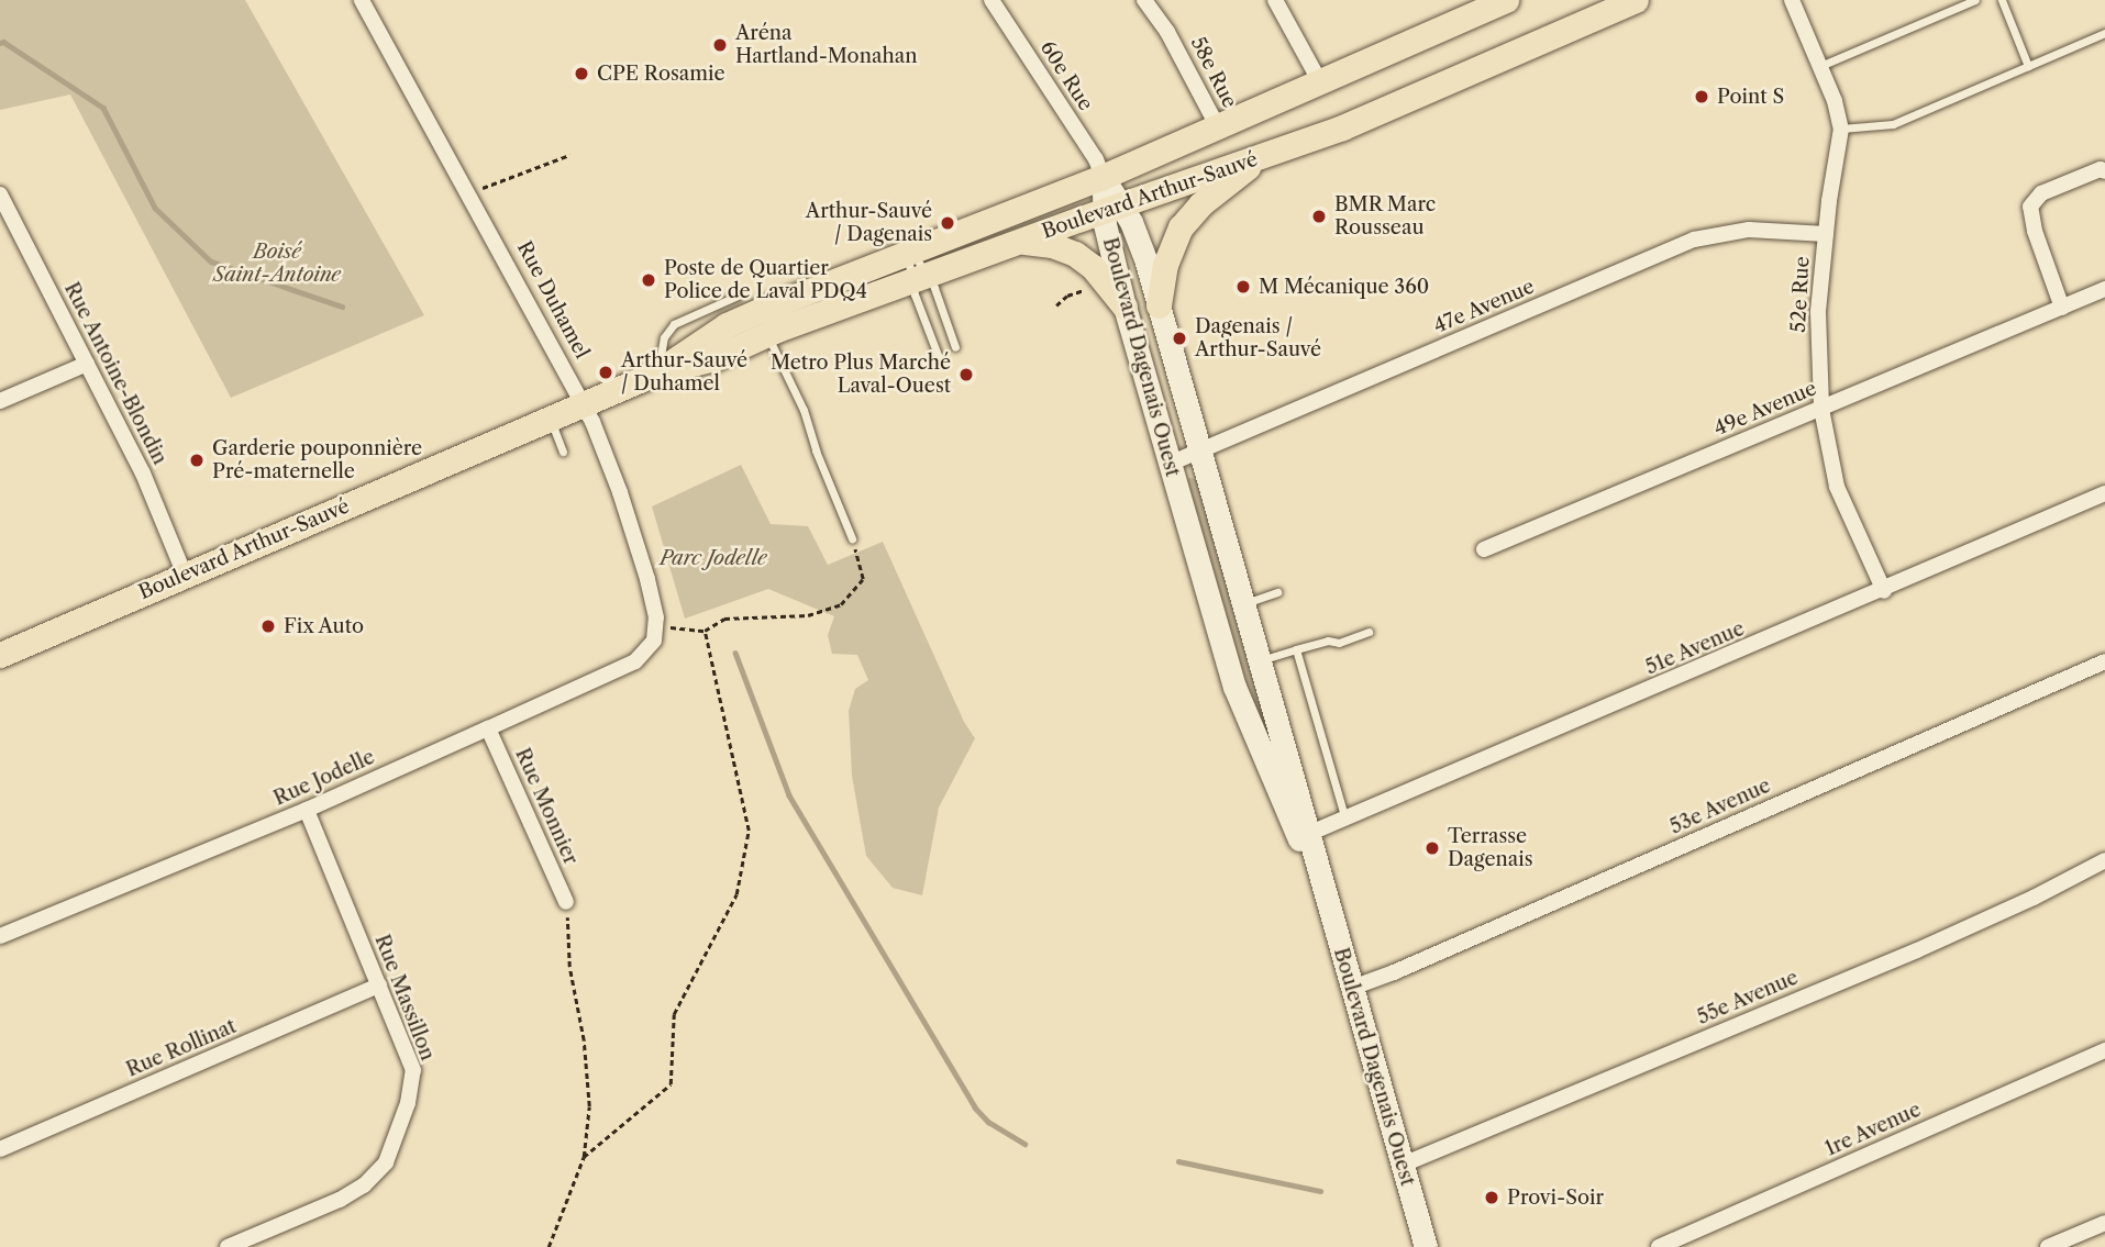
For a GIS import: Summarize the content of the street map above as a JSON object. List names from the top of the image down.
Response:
{
  "streets": {
    "main road": ["Boulevard Arthur-Sauvé", "Boulevard Dagenais Ouest"],
    "street": [
      "58e Rue",
      "60e Rue",
      "52e Rue",
      "Rue Duhamel",
      "47e Avenue",
      "Rue Antoine-Blondin",
      "49e Avenue",
      "51e Avenue",
      "Rue Jodelle",
      "Rue Monnier",
      "53e Avenue",
      "Rue Massillon",
      "55e Avenue",
      "Rue Rollinat",
      "1re Avenue"
    ]
  },
  "crossings": [
    ["58e Rue", "Boulevard Arthur-Sauvé"],
    ["60e Rue", "Boulevard Arthur-Sauvé"],
    ["60e Rue", "Boulevard Dagenais Ouest"],
    ["Boulevard Arthur-Sauvé", "Rue Duhamel"],
    ["Boulevard Arthur-Sauvé", "Boulevard Dagenais Ouest"],
    ["Boulevard Arthur-Sauvé", "Rue Antoine-Blondin"],
    ["52e Rue", "47e Avenue"],
    ["52e Rue", "49e Avenue"],
    ["52e Rue", "51e Avenue"],
    ["Rue Duhamel", "Rue Jodelle"],
    ["47e Avenue", "Boulevard Dagenais Ouest"],
    ["Boulevard Dagenais Ouest", "51e Avenue"],
    ["Boulevard Dagenais Ouest", "53e Avenue"],
    ["Boulevard Dagenais Ouest", "55e Avenue"],
    ["Rue Jodelle", "Rue Monnier"],
    ["Rue Jodelle", "Rue Massillon"],
    ["Rue Massillon", "Rue Rollinat"]
  ],
  "parks": ["Boisé Saint-Antoine", "Parc Jodelle"],
  "places": [
    "Aréna Hartland-Monahan",
    "CPE Rosamie",
    "Point S",
    "BMR Marc Rousseau",
    "Arthur-Sauvé / Dagenais",
    "Poste de Quartier Police de Laval PDQ4",
    "M Mécanique 360",
    "Dagenais / Arthur-Sauvé",
    "Arthur-Sauvé / Duhamel",
    "Metro Plus Marché Laval-Ouest",
    "Garderie pouponnière Pré-maternelle",
    "Fix Auto",
    "Terrasse Dagenais",
    "Provi-Soir"
  ]
}
